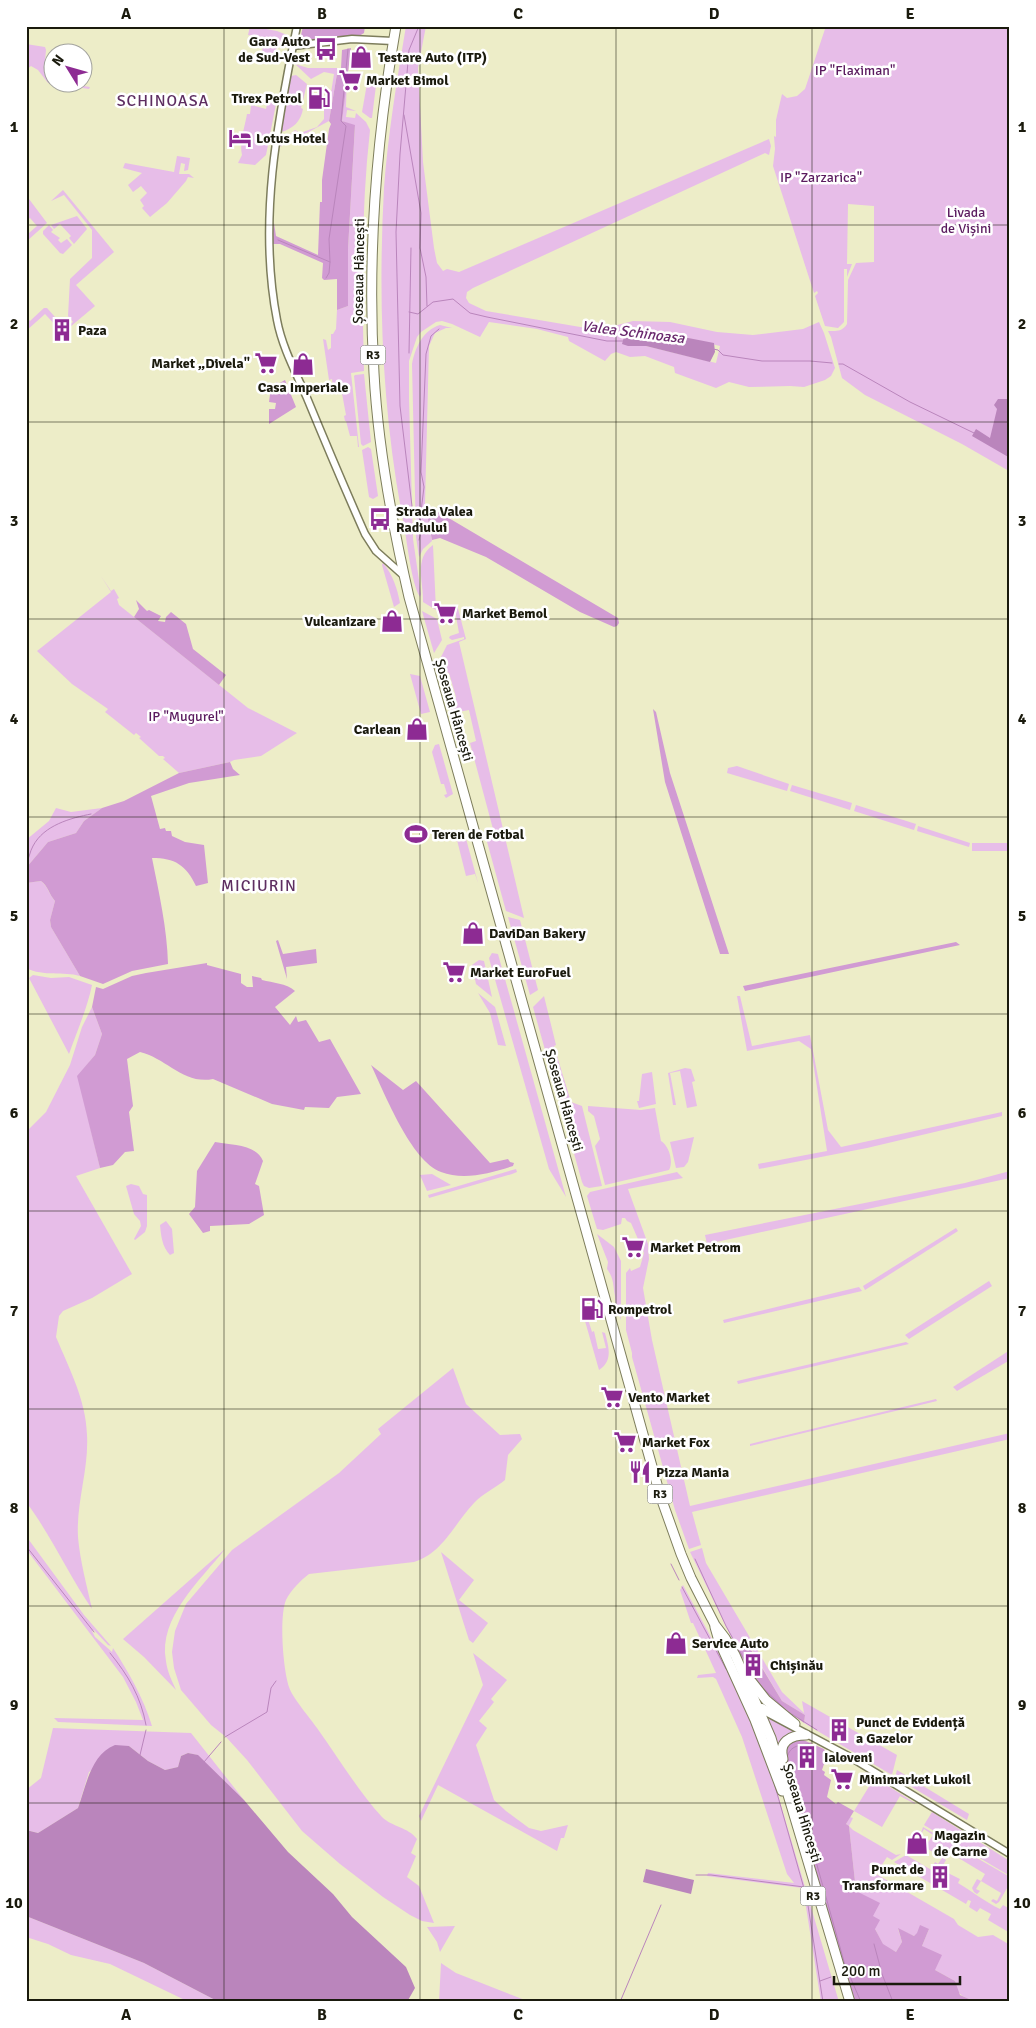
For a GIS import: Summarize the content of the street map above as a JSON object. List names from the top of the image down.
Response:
{
  "streets": {
    "highway": ["Șoseaua Hâncești", "R3", "Șoseaua Hîncești"]
  },
  "crossings": [
    ["Șoseaua Hâncești", "R3"],
    ["Șoseaua Hâncești", "Șoseaua Hîncești"],
    ["R3", "Șoseaua Hîncești"]
  ],
  "districts": ["SCHINOASA", "MICIURIN"],
  "water": ["Valea Schinoasa"],
  "parks": [
    "IP \"Flaximan\"",
    "IP \"Zarzarica\"",
    "Livada de Vișini",
    "IP \"Mugurel\""
  ],
  "places": {
    "bus stop": ["Gara Auto de Sud-Vest", "Strada Valea Radiului"],
    "shop": [
      "Testare Auto (ITP)",
      "Casa Imperiale",
      "Vulcanizare",
      "Carlean",
      "DaviDan Bakery",
      "Service Auto",
      "Magazin de Carne"
    ],
    "supermarket": [
      "Market Bimol",
      "Market „Divela\"",
      "Market Bemol",
      "Market EuroFuel",
      "Market Petrom",
      "Vento Market",
      "Market Fox",
      "Minimarket Lukoil"
    ],
    "fuel station": ["Tirex Petrol", "Rompetrol"],
    "hotel": ["Lotus Hotel"],
    "building": [
      "Paza",
      "Chișinău",
      "Punct de Evidență a Gazelor",
      "Ialoveni",
      "Punct de Transformare"
    ],
    "sports": ["Teren de Fotbal"],
    "restaurant": ["Pizza Mania"]
  },
  "scale_bar": "200 m",
  "north": "top left",
  "grid": {
    "columns": [
      "A",
      "B",
      "C",
      "D",
      "E"
    ],
    "rows": [
      "1",
      "2",
      "3",
      "4",
      "5",
      "6",
      "7",
      "8",
      "9",
      "10"
    ]
  }
}
